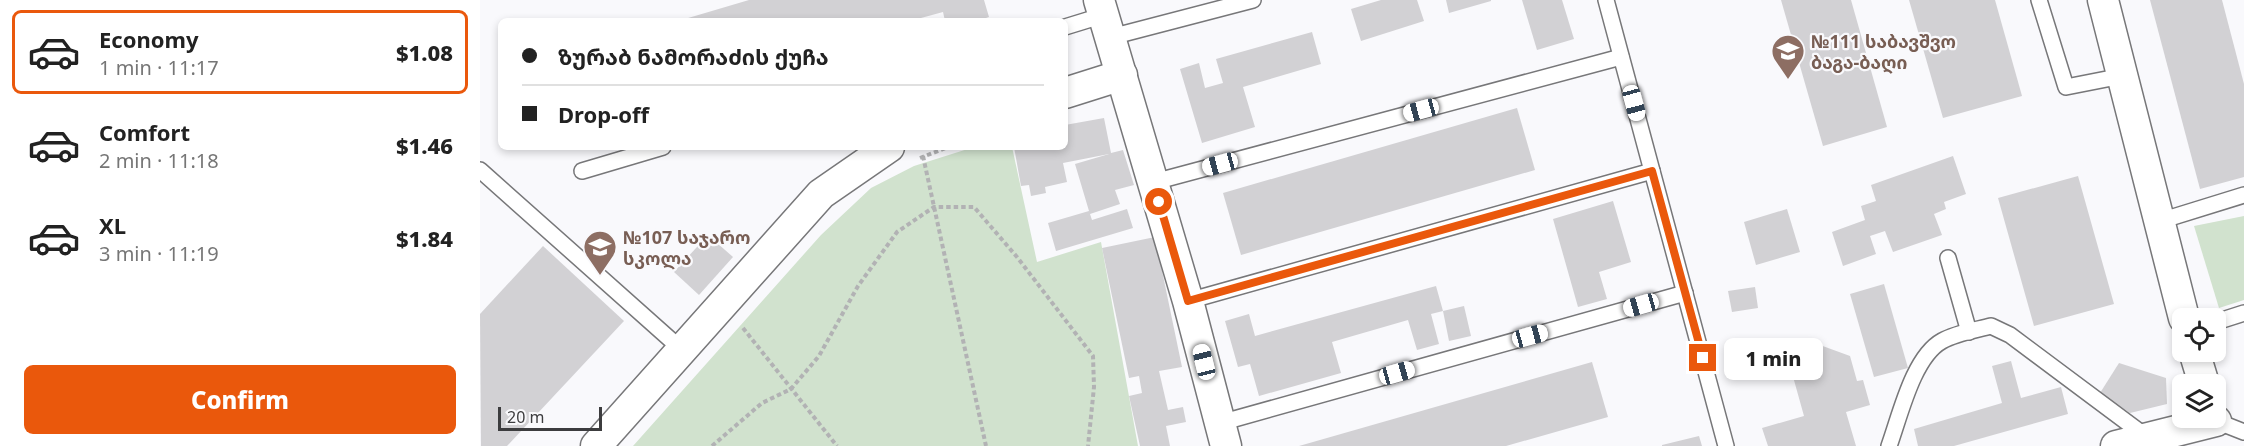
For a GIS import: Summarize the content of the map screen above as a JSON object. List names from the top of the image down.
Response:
{
  "places": {
    "school or university": ["№111 საბავშვო ბაგა-ბაღი", "№107 საჯარო სკოლა"]
  },
  "scale_bar": "20 m",
  "page": {
    "list": [
      {
        "name": "Economy",
        "note": "1 min · 11:17",
        "value": "$1.08"
      },
      {
        "name": "Comfort",
        "note": "2 min · 11:18",
        "value": "$1.46"
      },
      {
        "name": "XL",
        "note": "3 min · 11:19",
        "value": "$1.84"
      }
    ],
    "banner": ["ზურაბ ნამორაძის ქუჩა", "Drop-off"],
    "bubble": "1 min",
    "buttons": "Confirm",
    "scale": "20 m"
  }
}
